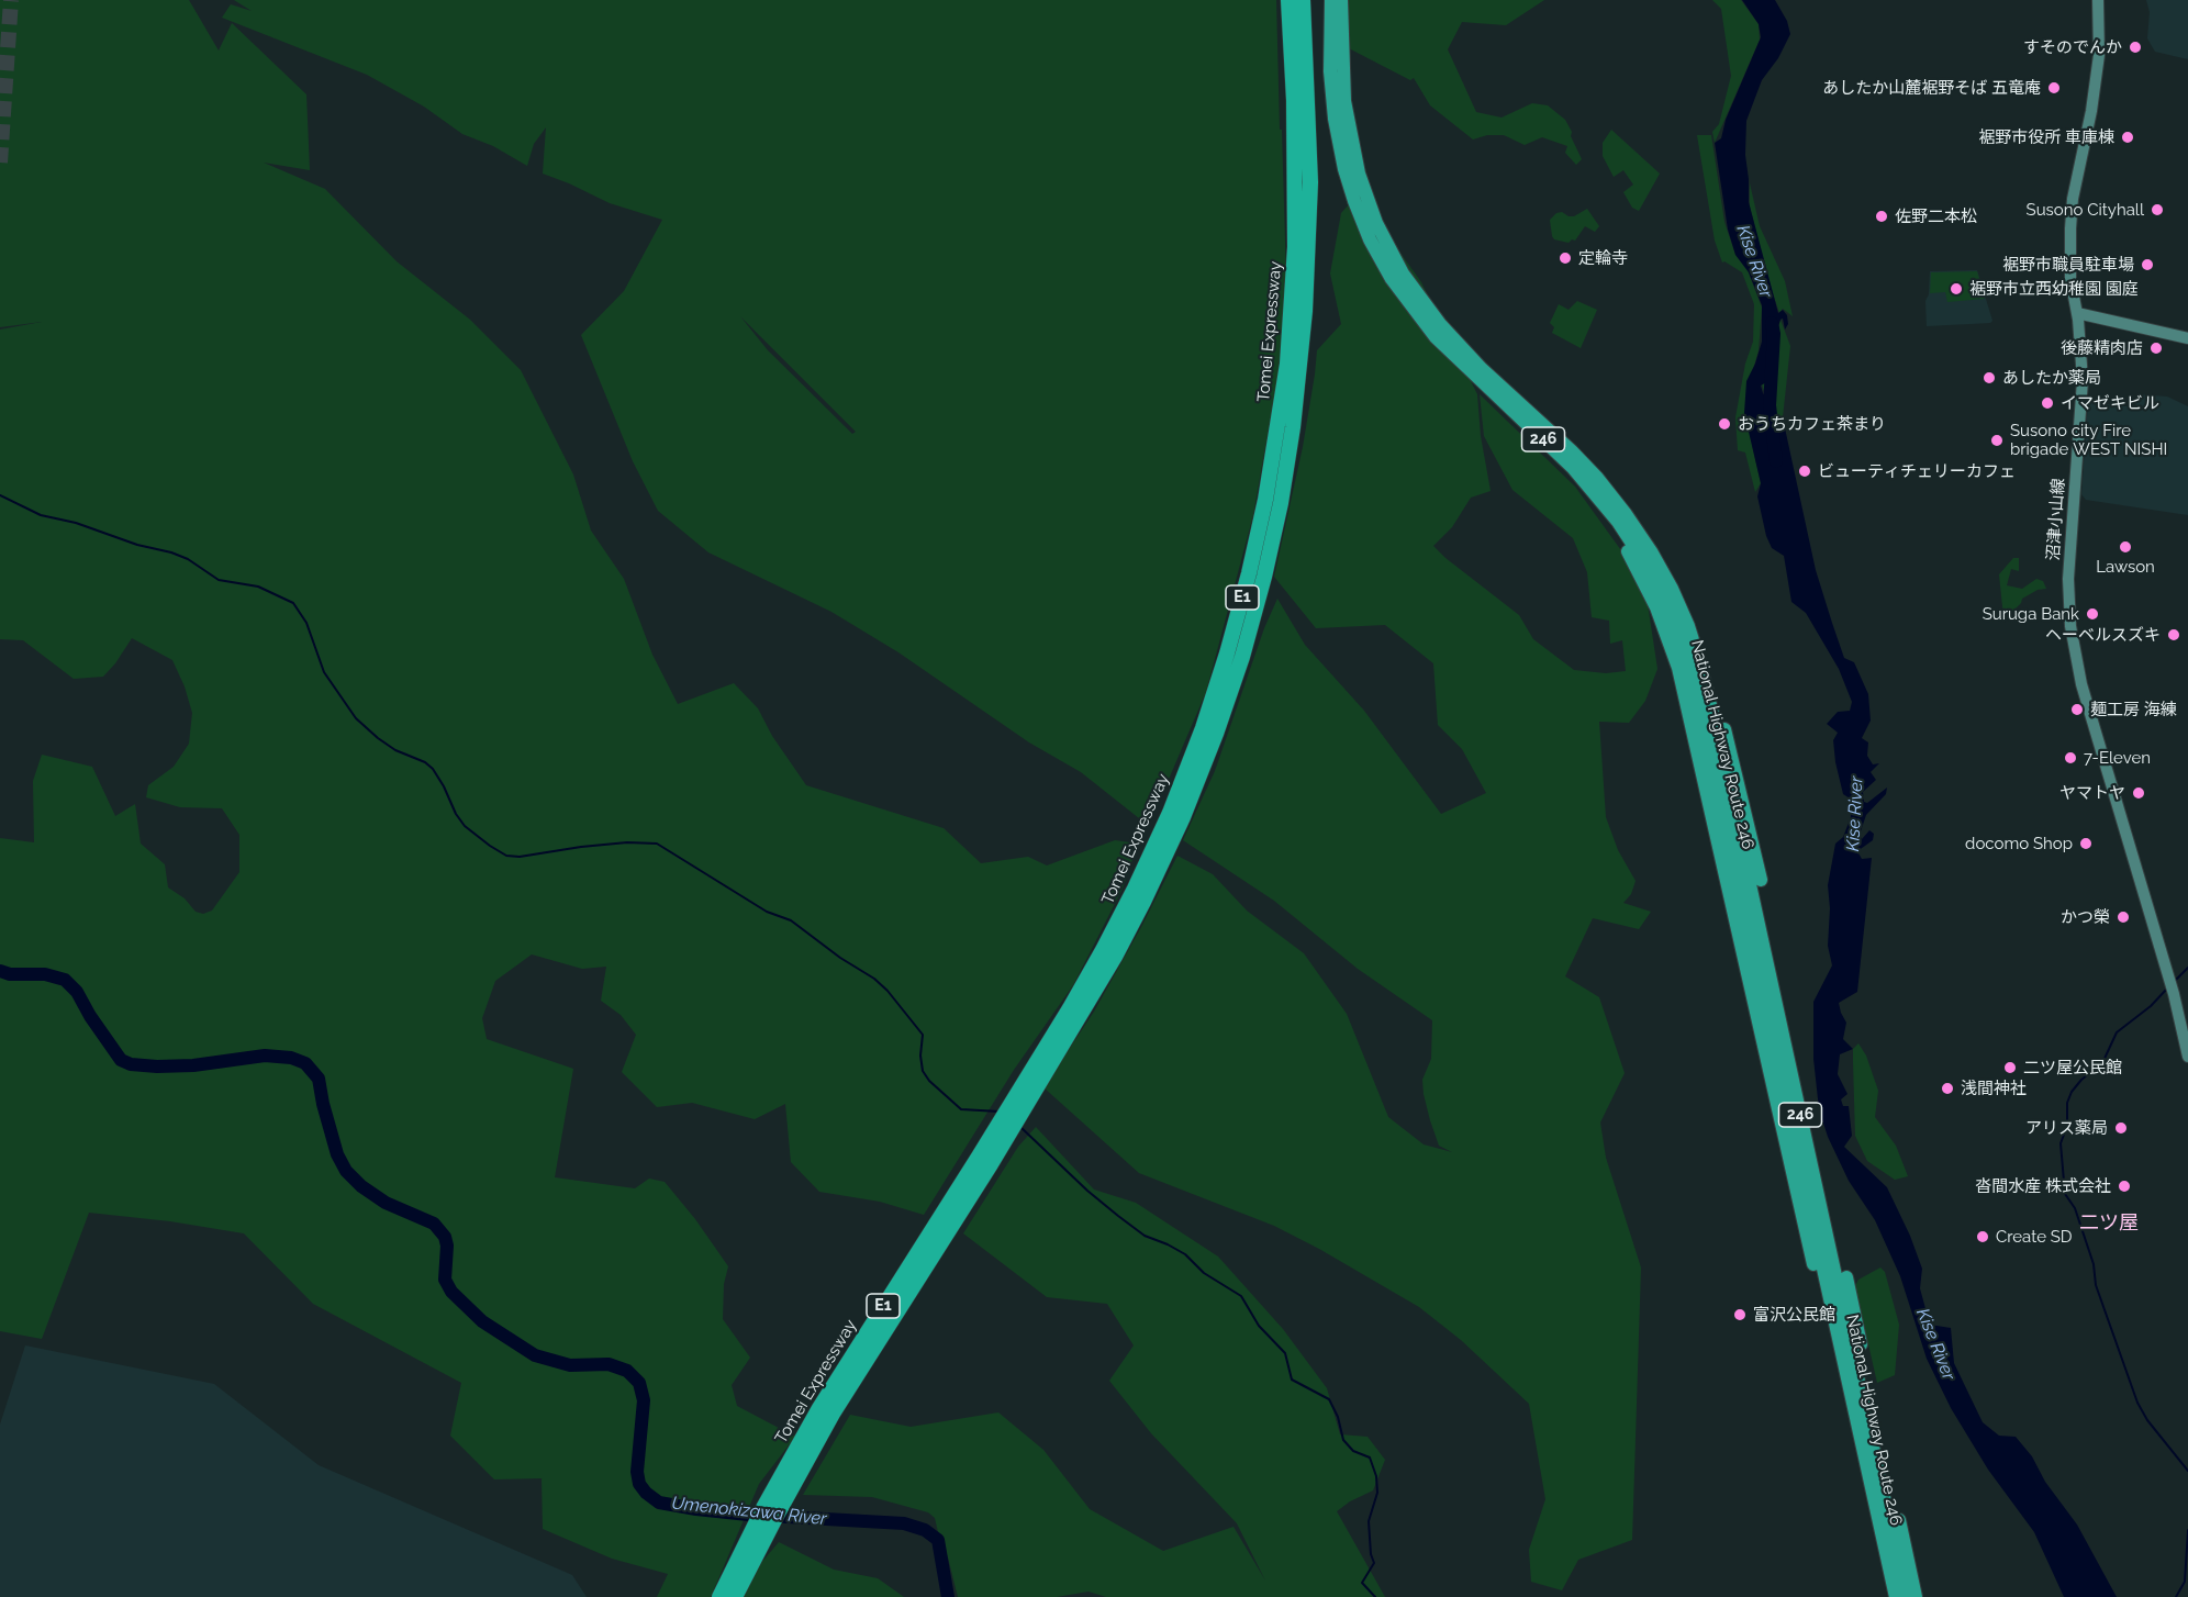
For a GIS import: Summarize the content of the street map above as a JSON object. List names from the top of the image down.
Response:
{
  "streets": {
    "highway": [
      "Tomei Expressway",
      "246",
      "E1",
      "National Highway Route 246"
    ],
    "main road": ["沼津小山線"]
  },
  "districts": ["二ツ屋"],
  "water": ["Kise River", "Umenokizawa River"],
  "places": [
    "すそのでんか",
    "あしたか山麓裾野そば 五竜庵",
    "裾野市役所 車庫棟",
    "Susono Cityhall",
    "佐野二本松",
    "定輪寺",
    "裾野市職員駐車場",
    "裾野市立西幼稚園 園庭",
    "後藤精肉店",
    "あしたか薬局",
    "イマゼキビル",
    "おうちカフェ茶まり",
    "Susono city Fire brigade WEST NISHI",
    "ビューティチェリーカフェ",
    "Lawson",
    "Suruga Bank",
    "ヘーベルスズキ",
    "麺工房 海練",
    "7-Eleven",
    "ヤマトヤ",
    "docomo Shop",
    "かつ榮",
    "二ツ屋公民館",
    "浅間神社",
    "アリス薬局",
    "沓間水産 株式会社",
    "Create SD",
    "富沢公民館"
  ]
}
